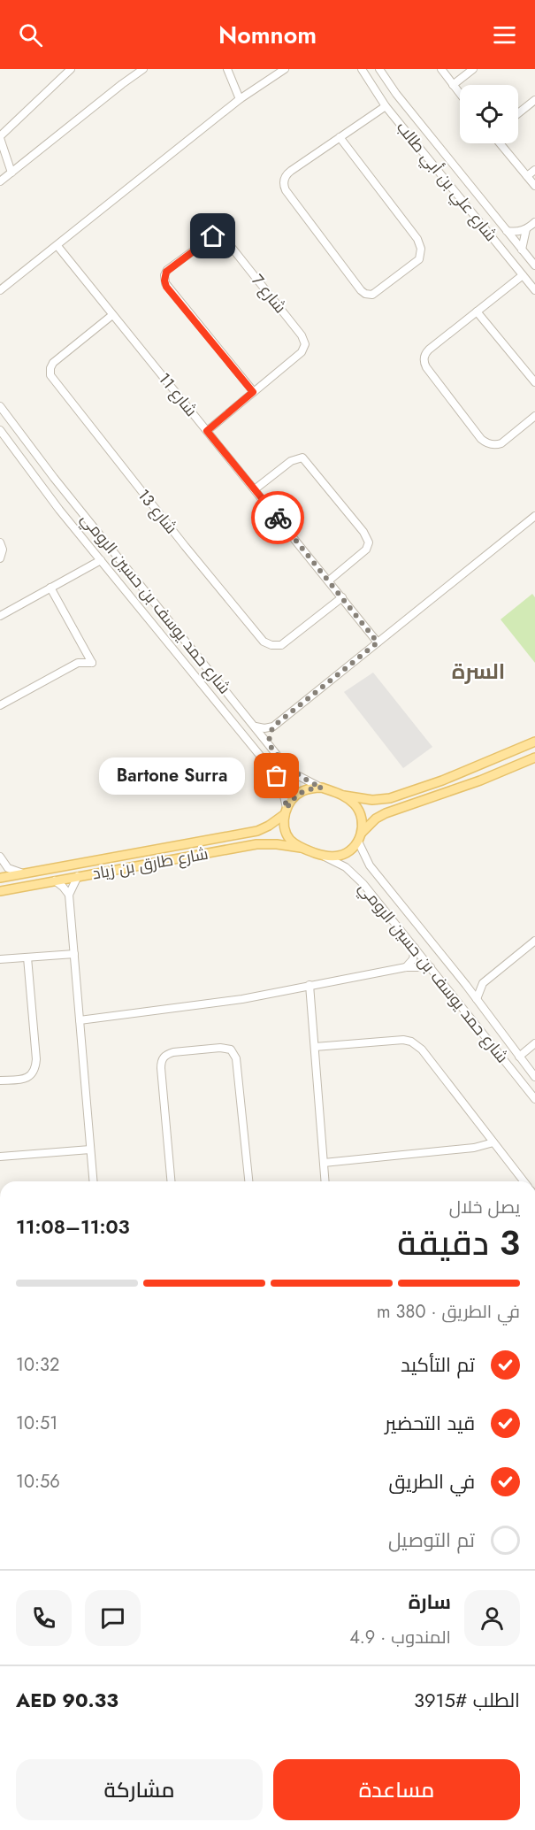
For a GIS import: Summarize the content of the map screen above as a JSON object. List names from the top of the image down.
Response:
{
  "streets": {
    "main road": ["شارع طارق بن زياد"],
    "street": [
      "شارع علي بن أبي طالب",
      "شارع 7",
      "شارع 11",
      "شارع 13",
      "شارع حمد يوسف بن حسين الرومي"
    ]
  },
  "crossings": [
    ["شارع 7", "شارع 11"],
    ["شارع 11", "شارع 13"],
    ["شارع حمد يوسف بن حسين الرومي", "شارع طارق بن زياد"]
  ],
  "districts": ["السرة"],
  "places": ["Bartone Surra"],
  "page": {
    "header": "Nomnom",
    "bubble": "Bartone Surra",
    "heading": ["3 دقيقة", "يصل خلال", "11:03–11:08"],
    "panel": [
      "سارة",
      "المندوب · 4.9",
      "الطلب #3915",
      "AED 90.33"
    ],
    "bar": "في الطريق · 380 m",
    "list": [
      ["تم التأكيد", "10:32"],
      ["قيد التحضير", "10:51"],
      ["في الطريق", "10:56"],
      "تم التوصيل"
    ],
    "buttons": ["مساعدة", "مشاركة"]
  }
}
